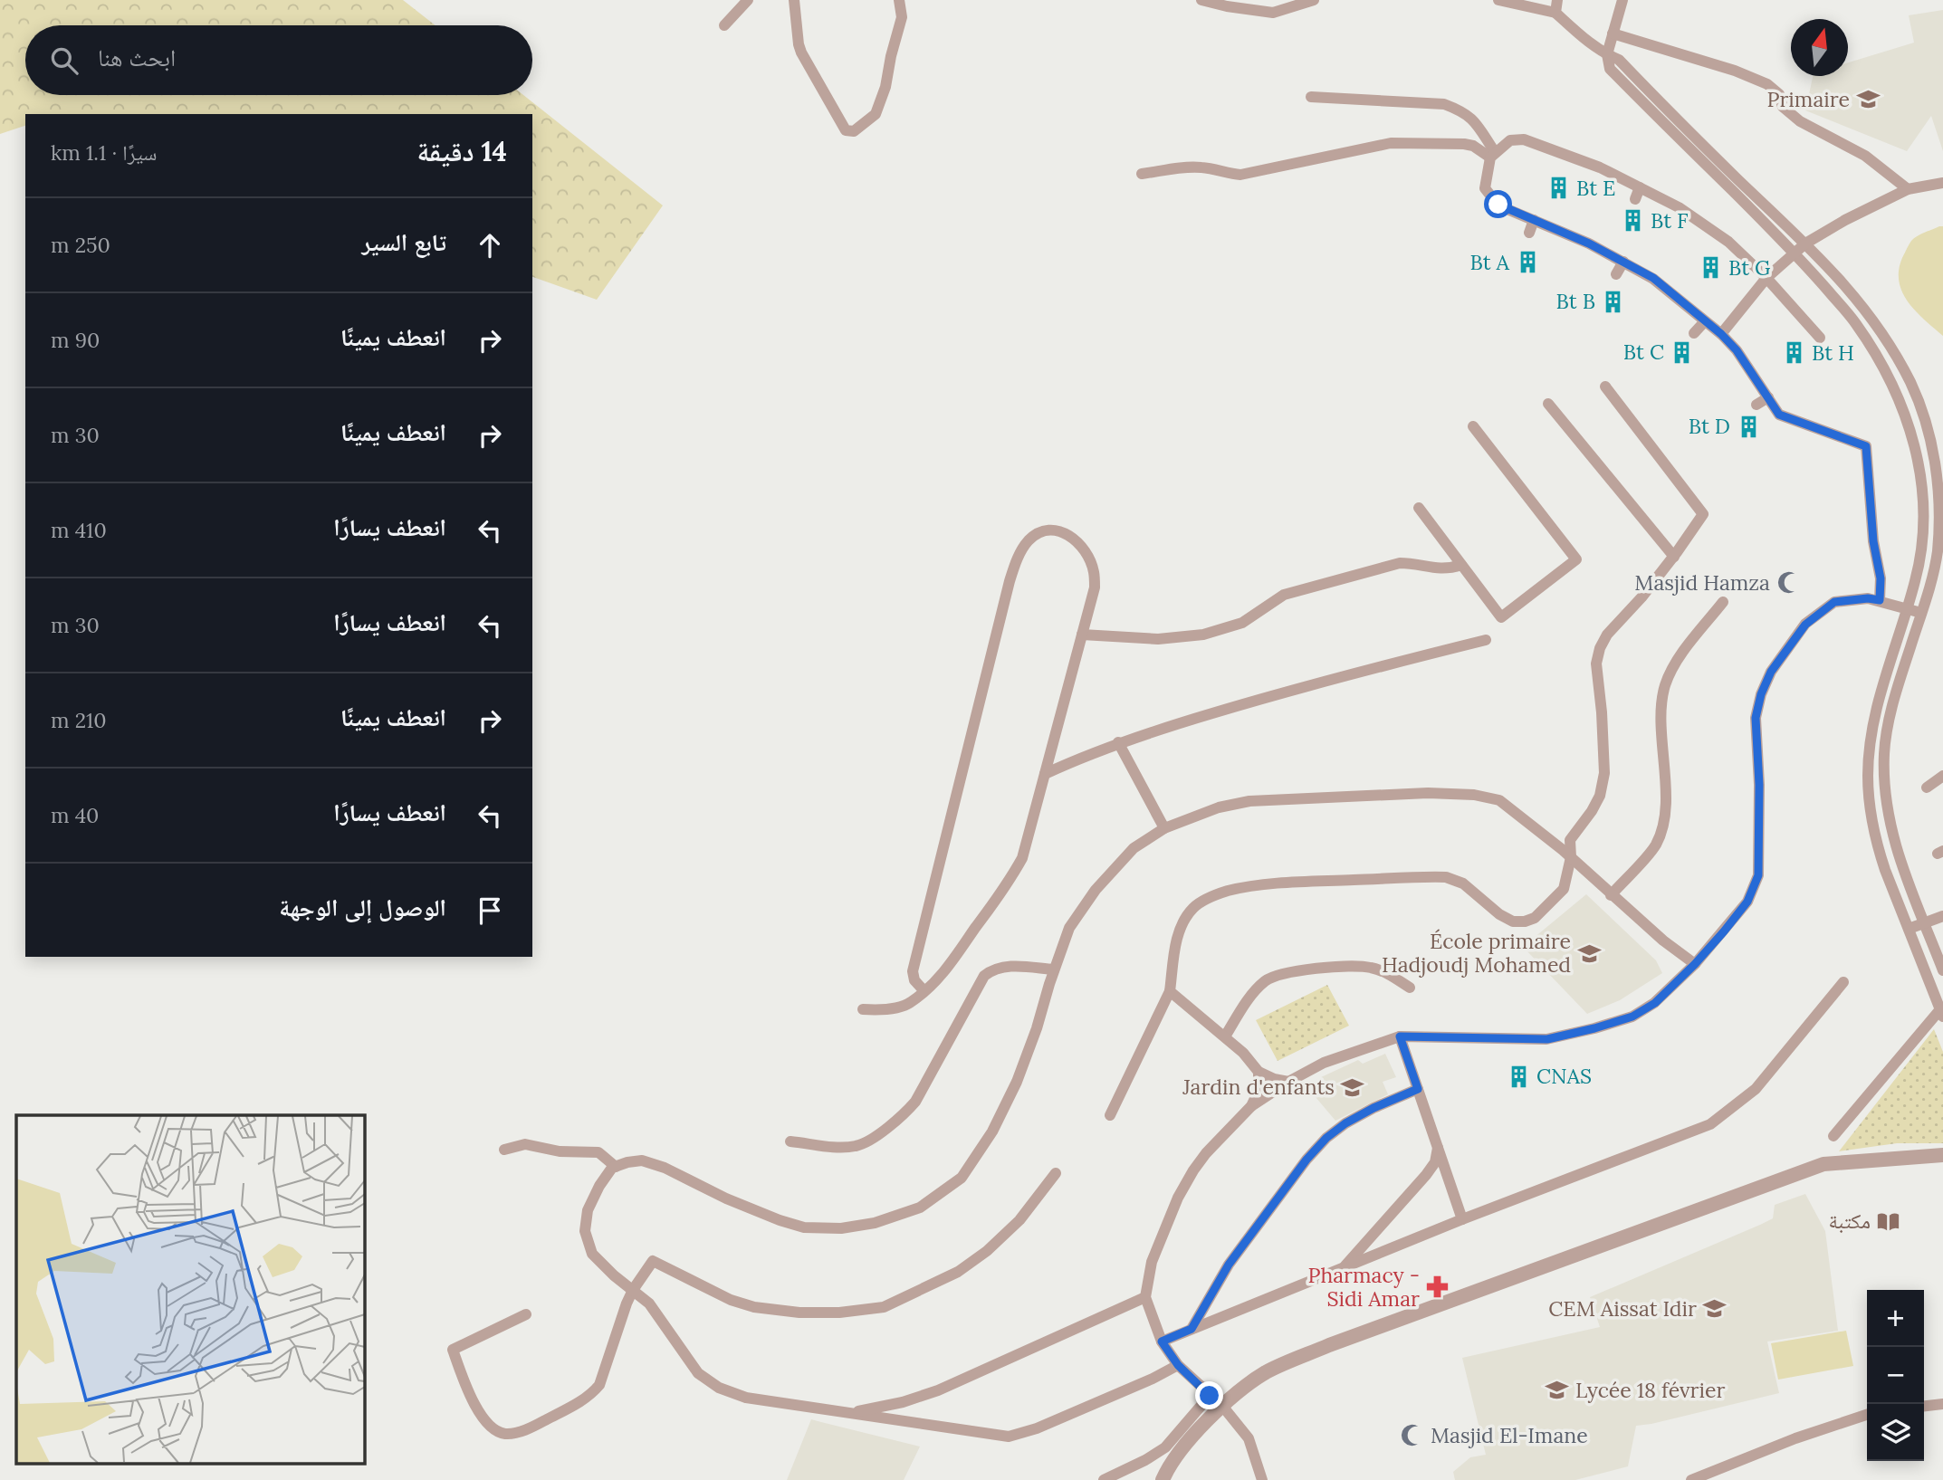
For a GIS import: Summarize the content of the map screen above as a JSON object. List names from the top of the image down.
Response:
{
  "places": {
    "school or university": [
      "Primaire",
      "École primaire Hadjoudj Mohamed",
      "Jardin d'enfants",
      "CEM Aissat Idir",
      "Lycée 18 février"
    ],
    "building": [
      "Bt E",
      "Bt F",
      "Bt A",
      "Bt G",
      "Bt B",
      "Bt C",
      "Bt H",
      "Bt D",
      "CNAS"
    ],
    "mosque": ["Masjid Hamza", "Masjid El-Imane"],
    "library": ["مكتبة"],
    "pharmacy": ["Pharmacy - Sidi Amar"]
  },
  "north": "top",
  "page": {
    "search": "ابحث هنا",
    "heading": ["14 دقيقة", "سيرًا · 1.1 km"],
    "list": [
      ["تابع السير", "250 m"],
      ["انعطف يمينًا", "90 m"],
      ["انعطف يمينًا", "30 m"],
      ["انعطف يسارًا", "410 m"],
      ["انعطف يسارًا", "30 m"],
      ["انعطف يمينًا", "210 m"],
      ["انعطف يسارًا", "40 m"],
      "الوصول إلى الوجهة"
    ],
    "map_buttons": ["+", "−"]
  }
}
